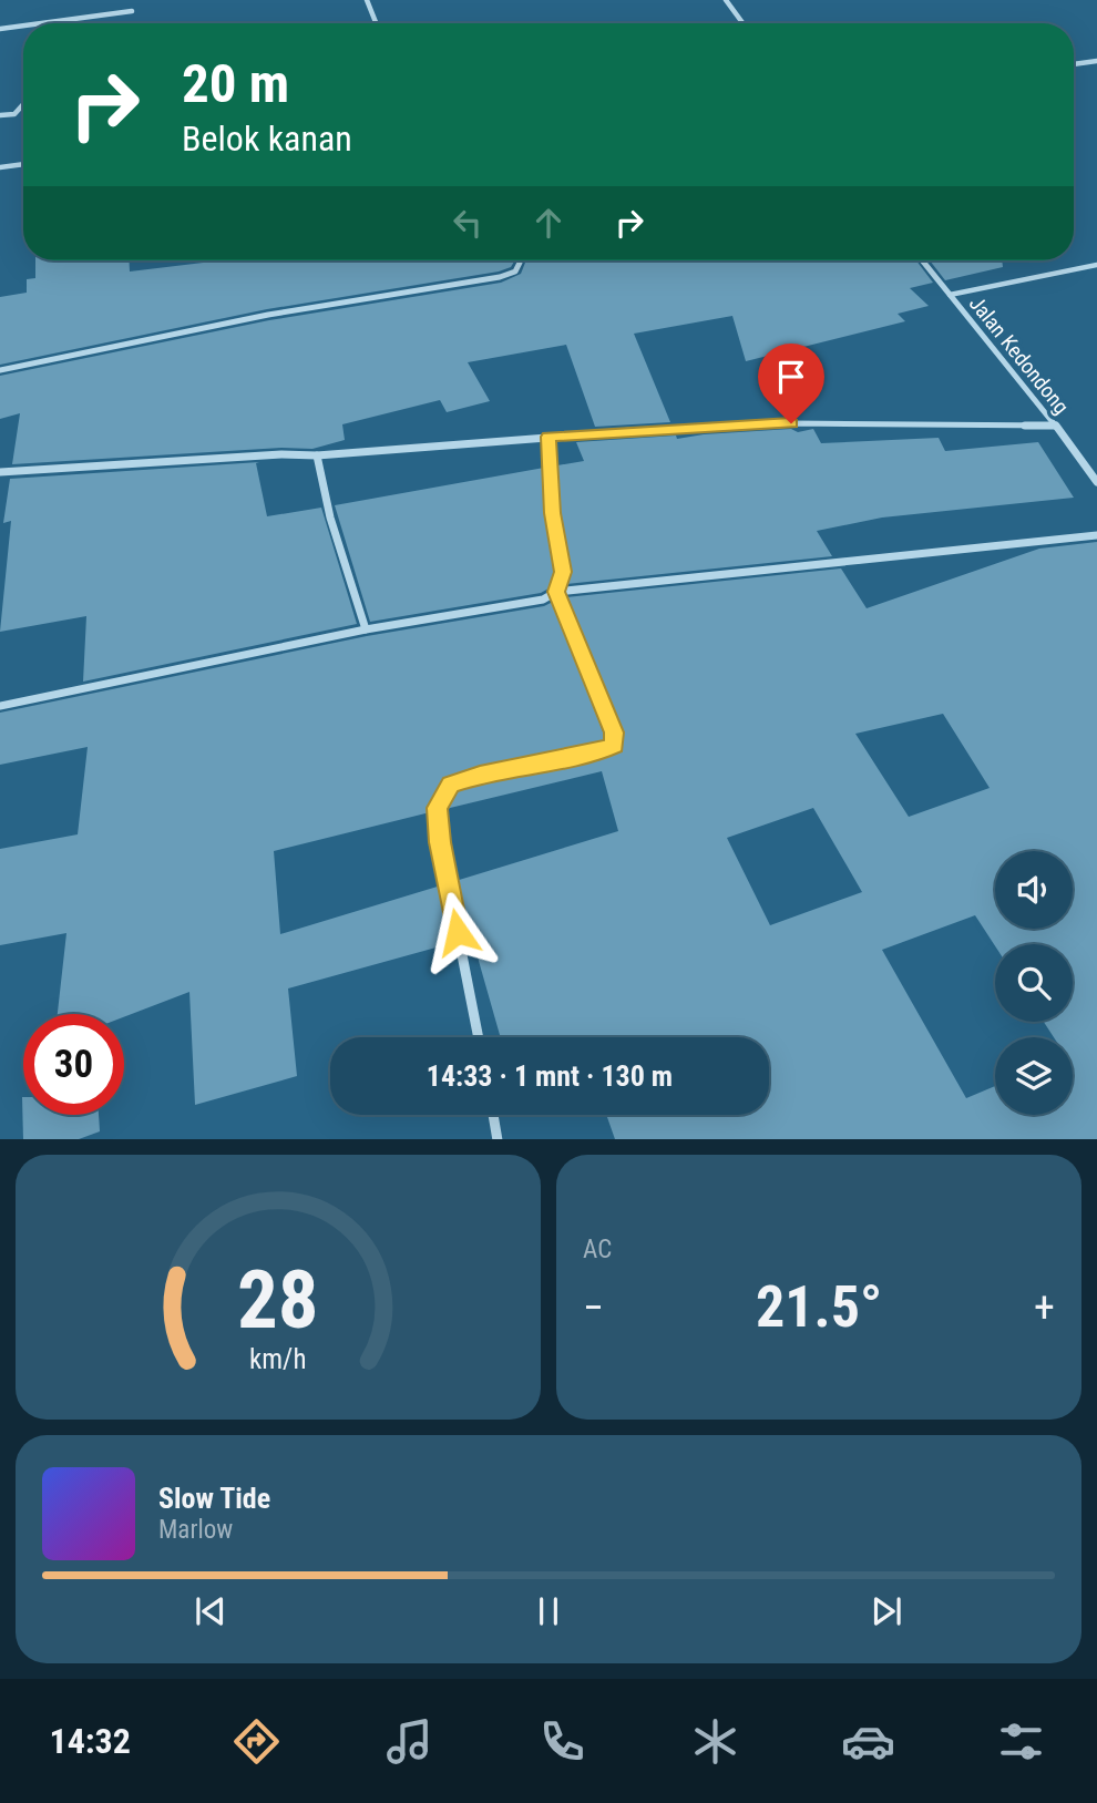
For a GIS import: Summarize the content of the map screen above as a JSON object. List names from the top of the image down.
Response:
{
  "streets": {
    "street": ["Jalan Kedondong"]
  },
  "page": {
    "turn": ["20 m", "Belok kanan"],
    "limit": "30",
    "trip": "14:33 · 1 mnt · 130 m",
    "tile": "AC",
    "heat": ["−", "21.5°", "+"],
    "song": ["Slow Tide", "Marlow"],
    "tabs": "14:32",
    "gauge": ["28", "km/h"]
  }
}
